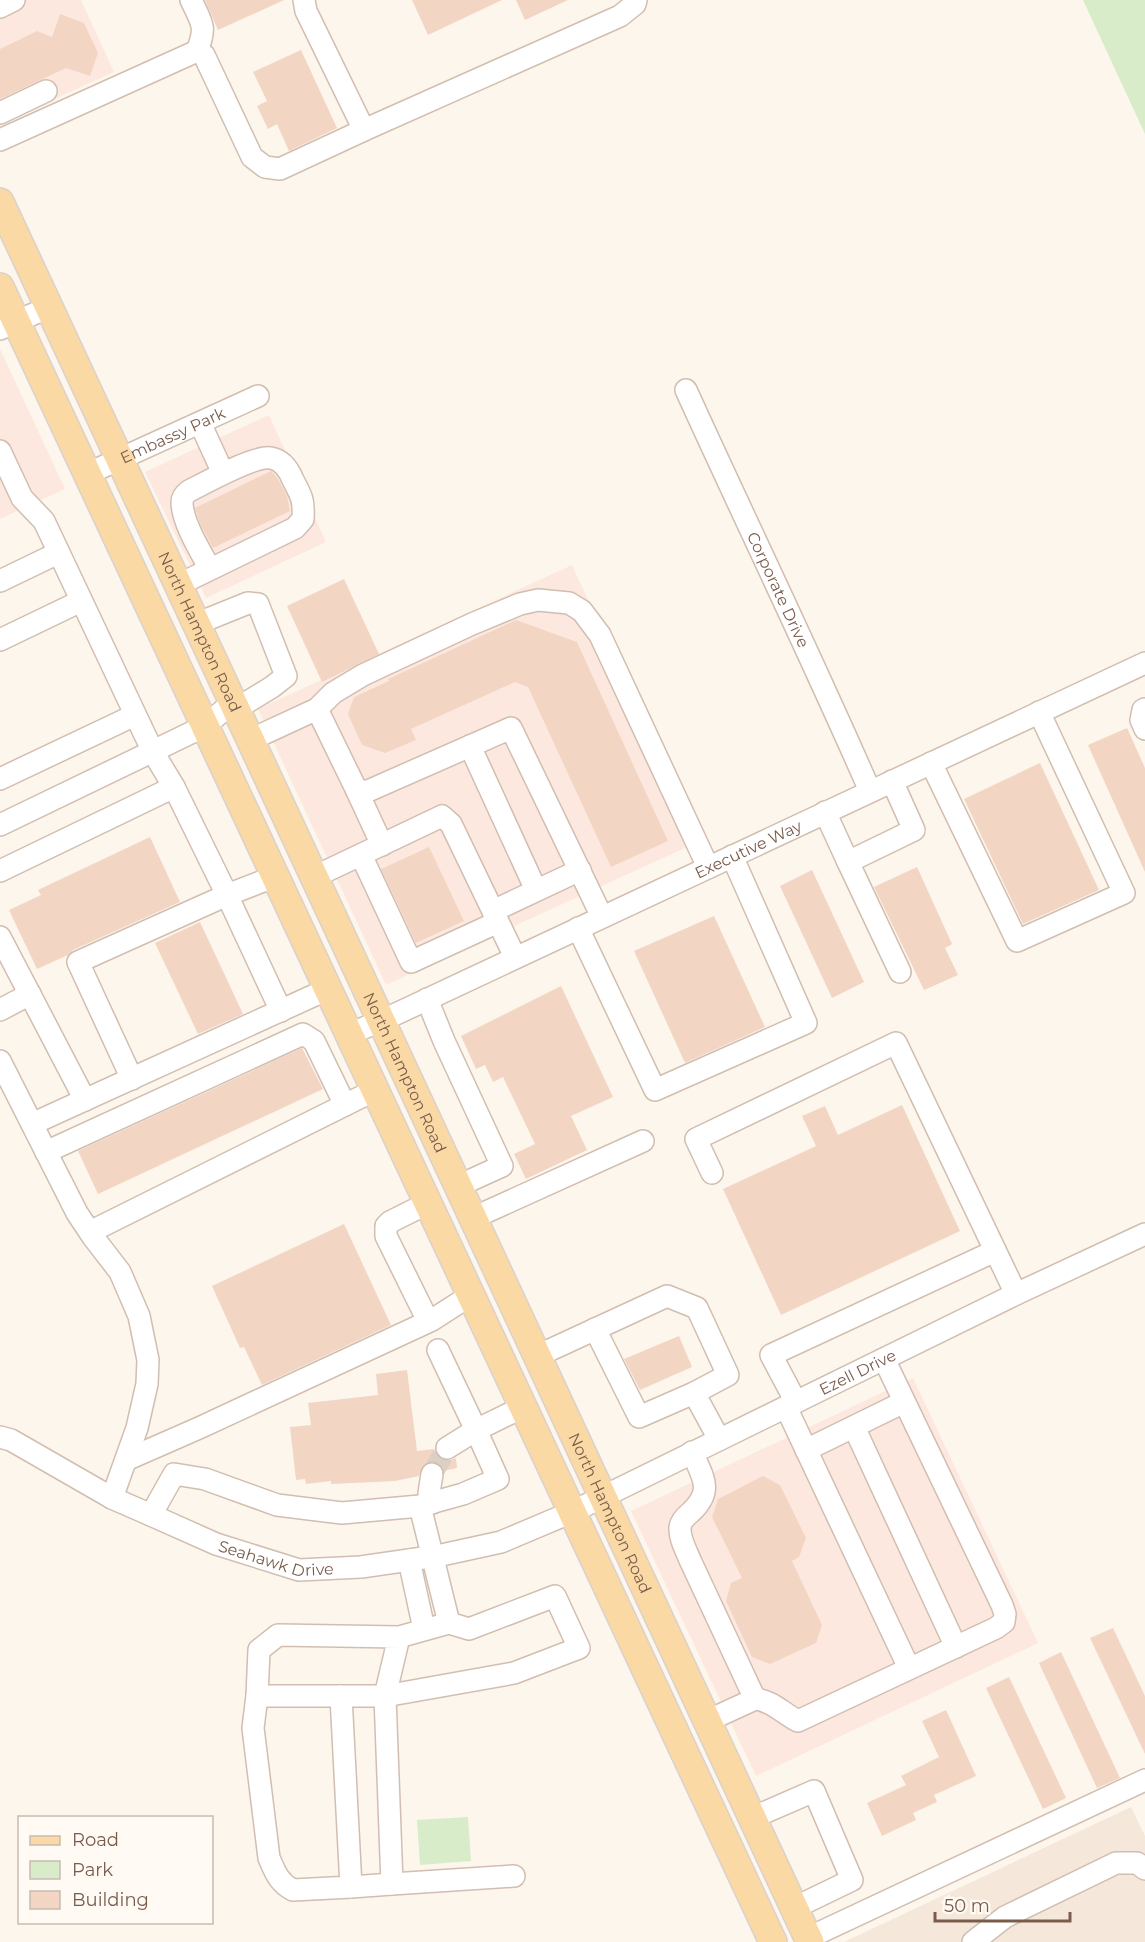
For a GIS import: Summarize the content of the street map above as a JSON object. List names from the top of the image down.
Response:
{
  "streets": {
    "main road": ["North Hampton Road"],
    "street": [
      "Embassy Park",
      "Corporate Drive",
      "Executive Way",
      "Ezell Drive",
      "Seahawk Drive"
    ]
  },
  "crossings": [
    ["Embassy Park", "North Hampton Road"],
    ["Corporate Drive", "Executive Way"],
    ["North Hampton Road", "Executive Way"],
    ["North Hampton Road", "Ezell Drive"],
    ["North Hampton Road", "Seahawk Drive"],
    ["Ezell Drive", "Seahawk Drive"]
  ],
  "legend": ["Road", "Park", "Building"],
  "scale_bar": "50 m"
}
